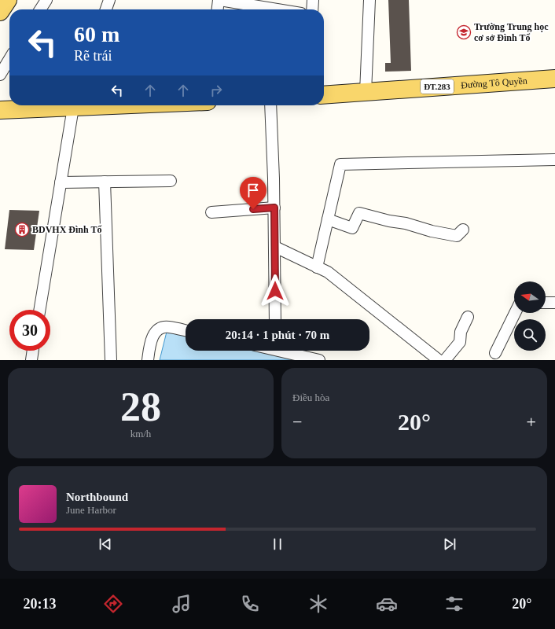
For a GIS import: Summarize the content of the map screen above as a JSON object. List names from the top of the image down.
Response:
{
  "streets": {
    "main road": ["Đường Tô Quyền", "ĐT.283"]
  },
  "places": {
    "school or university": ["Trường Trung học cơ sở Đình Tổ"],
    "building": ["BDVHX Đình Tổ"]
  },
  "north": "left",
  "page": {
    "turn": ["60 m", "Rẽ trái"],
    "limit": "30",
    "trip": "20:14 · 1 phút · 70 m",
    "tile": [
      ["28", "km/h"],
      "Điều hòa"
    ],
    "heat": ["−", "20°", "+"],
    "song": ["Northbound", "June Harbor"],
    "tabs": ["20:13", "20°"]
  }
}
